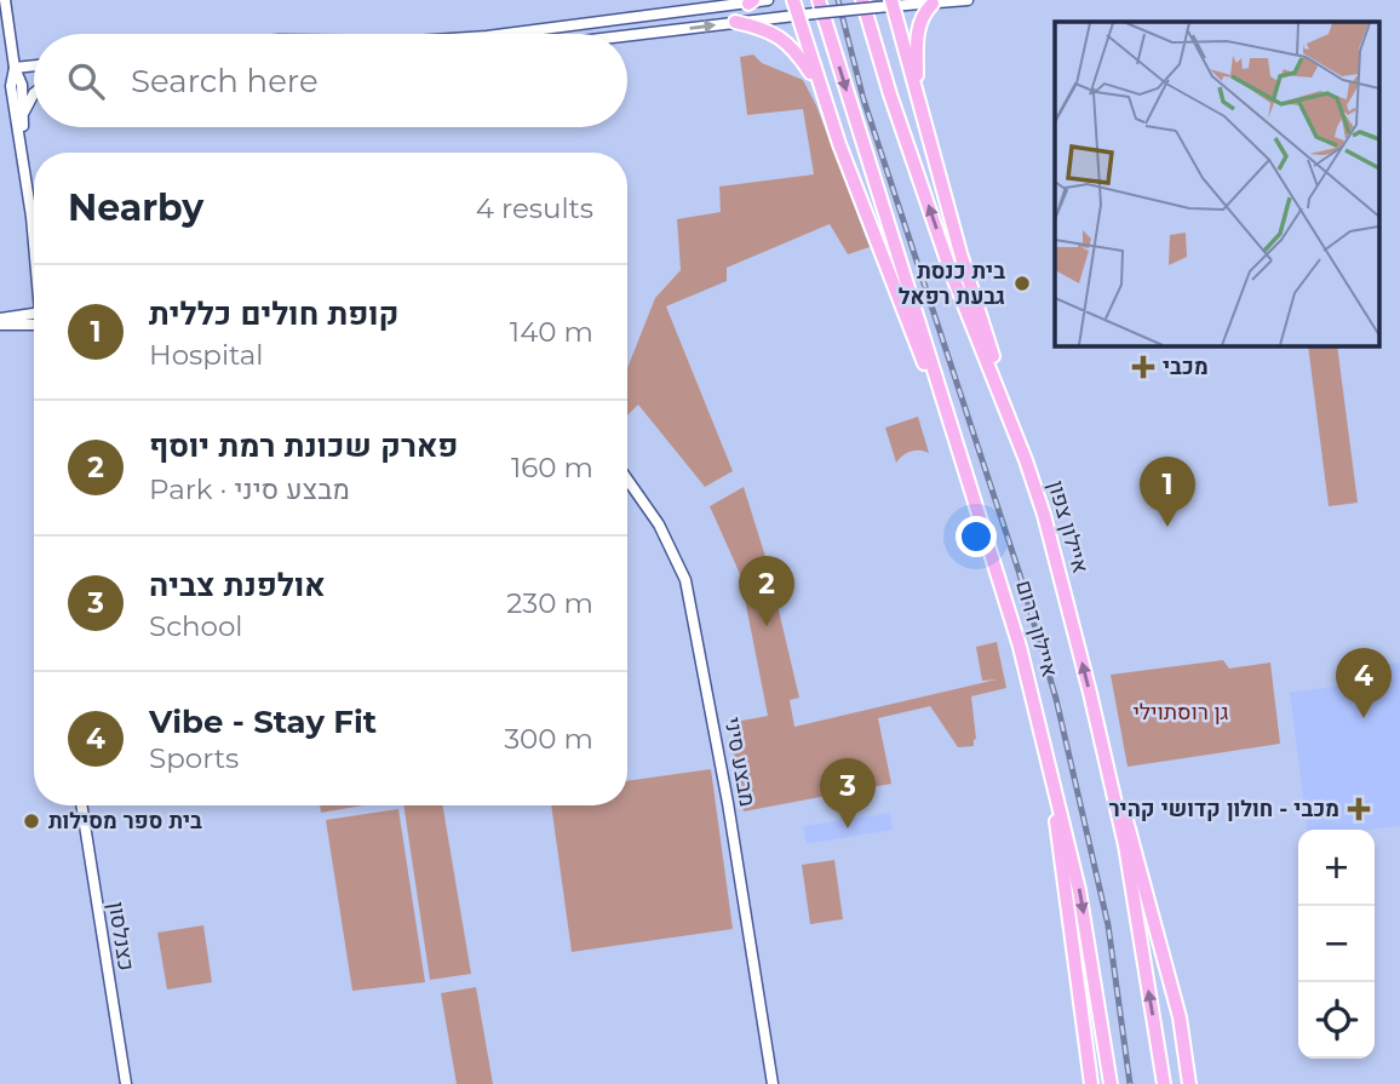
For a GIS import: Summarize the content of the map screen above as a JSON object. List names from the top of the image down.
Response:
{
  "streets": {
    "highway": ["איילון צפון", "איילון דרום"],
    "street": ["מבצע סיני", "כצנלסון"]
  },
  "parks": ["גן רוסתוילי"],
  "places": {
    "other": ["בית כנסת גבעת רפאל", "בית ספר מסילות"],
    "health": ["מכבי", "מכבי - חולון קדושי קהיר"]
  },
  "page": {
    "search": "Search here",
    "heading": ["Nearby", "4 results"],
    "list": [
      {
        "mark": "1",
        "name": "קופת חולים כללית",
        "note": "Hospital",
        "value": "140 m"
      },
      {
        "mark": "2",
        "name": "פארק שכונת רמת יוסף",
        "note": "Park · מבצע סיני",
        "value": "160 m"
      },
      {
        "mark": "3",
        "name": "אולפנת צביה",
        "note": "School",
        "value": "230 m"
      },
      {
        "mark": "4",
        "name": "Vibe - Stay Fit",
        "note": "Sports",
        "value": "300 m"
      }
    ],
    "pins": [
      "1",
      "2",
      "4",
      "3"
    ],
    "map_buttons": ["+", "−"]
  }
}
